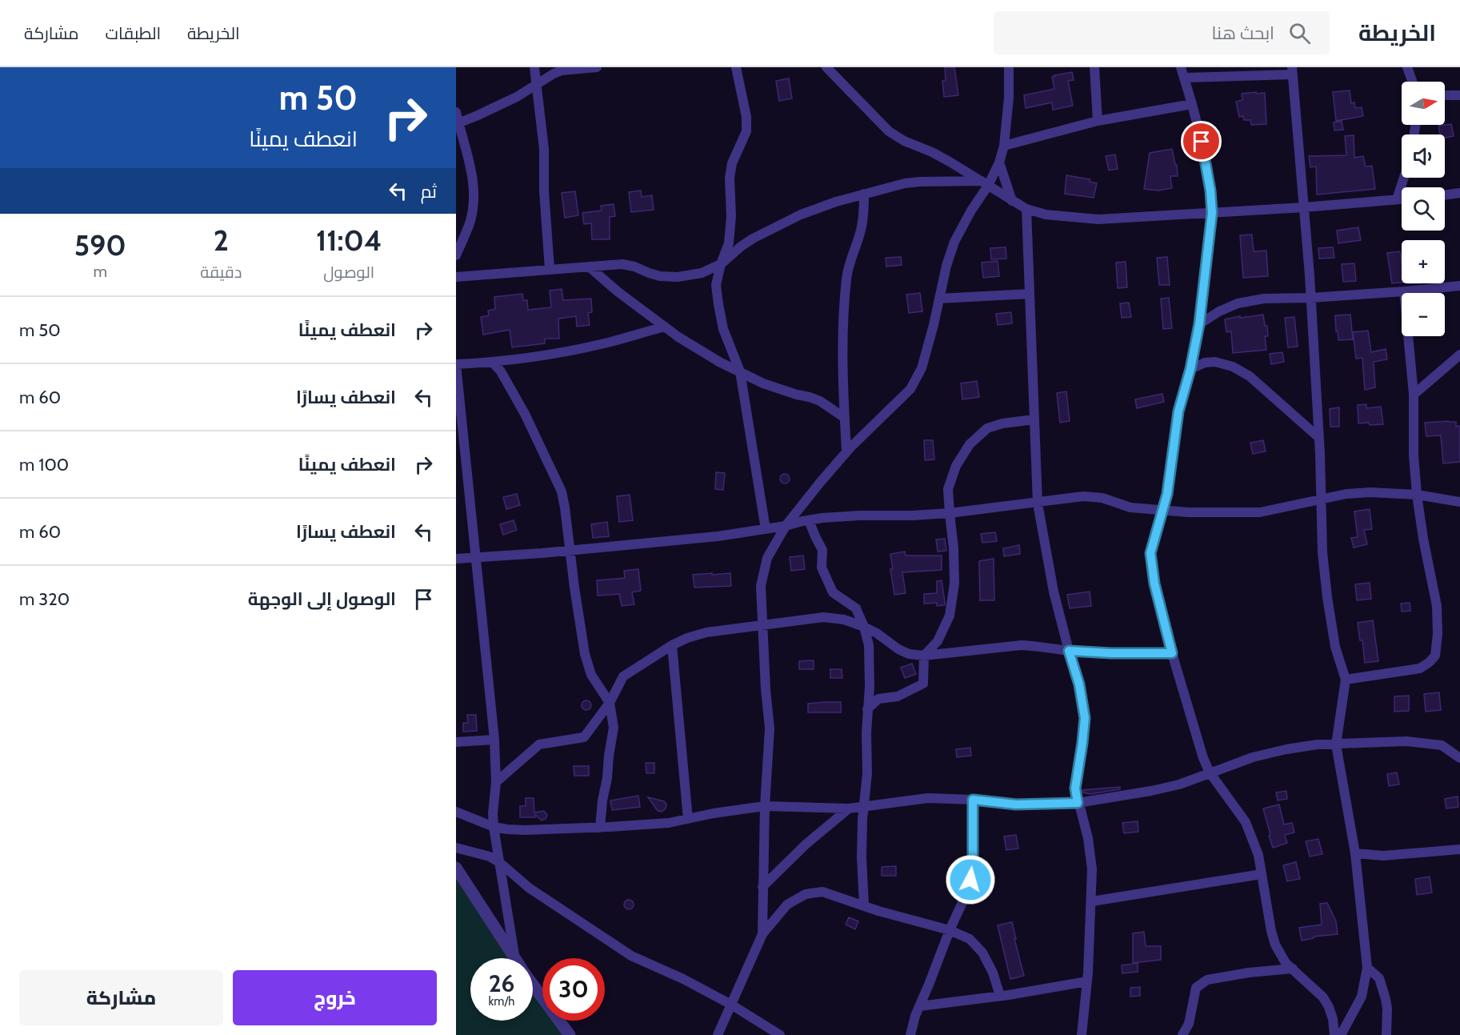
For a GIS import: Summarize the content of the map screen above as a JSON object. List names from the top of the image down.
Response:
{
  "north": "right",
  "page": {
    "header": "الخريطة",
    "search": "ابحث هنا",
    "nav": ["الخريطة", "الطبقات", "مشاركة"],
    "turn": ["50 m", "انعطف يمينًا"],
    "map_buttons": ["+", "−"],
    "then": "ثم",
    "eta": [
      "11:04",
      "الوصول",
      "2",
      "دقيقة",
      "590",
      "m"
    ],
    "list": [
      {
        "name": "انعطف يمينًا",
        "value": "50 m"
      },
      {
        "name": "انعطف يسارًا",
        "value": "60 m"
      },
      {
        "name": "انعطف يمينًا",
        "value": "100 m"
      },
      {
        "name": "انعطف يسارًا",
        "value": "60 m"
      },
      {
        "name": "الوصول إلى الوجهة",
        "value": "320 m"
      }
    ],
    "speed": "26 km/h",
    "limit": "30",
    "buttons": ["خروج", "مشاركة"]
  }
}
